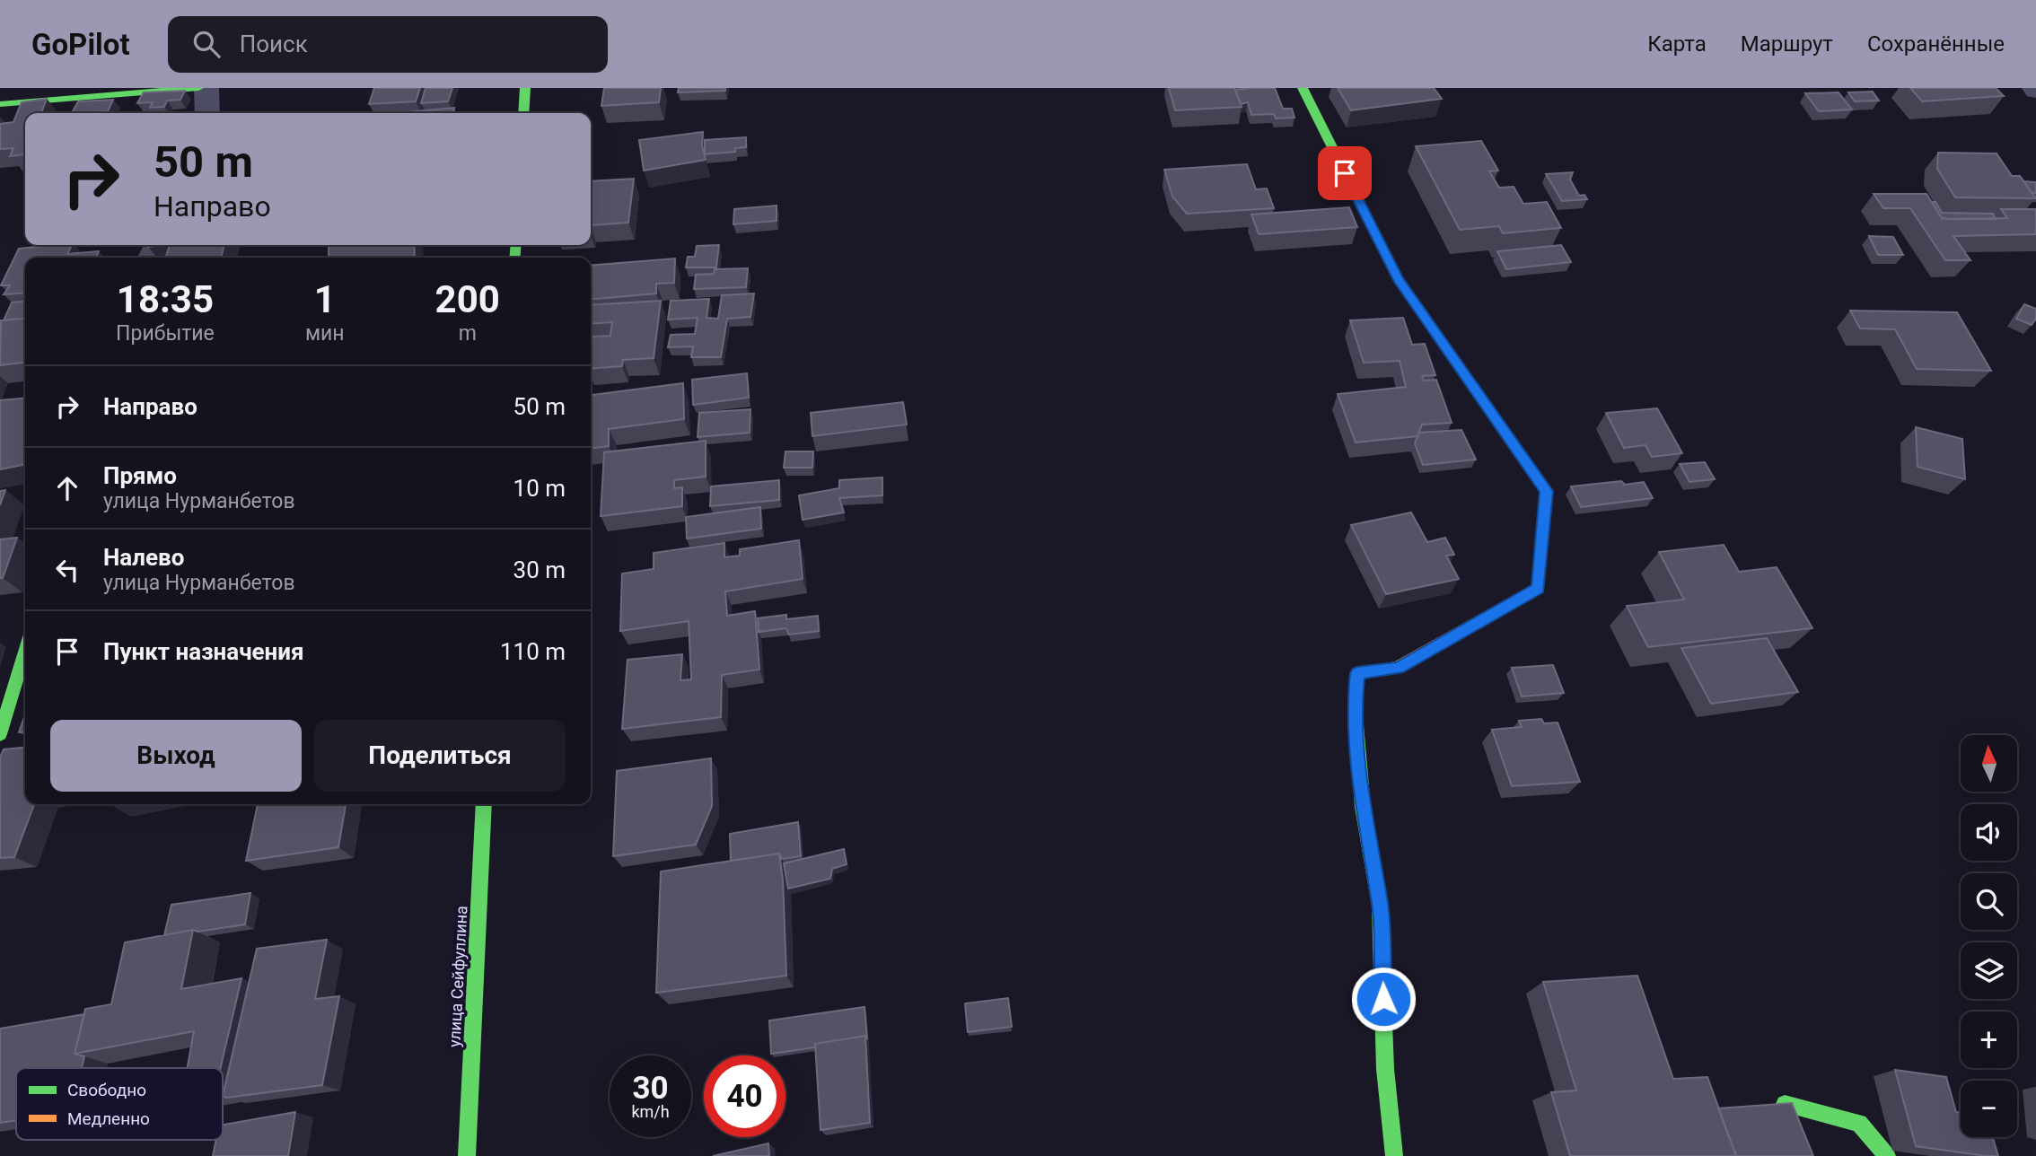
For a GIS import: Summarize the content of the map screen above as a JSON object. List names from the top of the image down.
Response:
{
  "streets": {
    "street": ["улица Сейфуллина"]
  },
  "legend": ["Свободно", "Медленно"],
  "north": "top",
  "page": {
    "header": "GoPilot",
    "search": "Поиск",
    "nav": ["Карта", "Маршрут", "Сохранённые"],
    "turn": ["50 m", "Направо"],
    "eta": [
      "18:35",
      "Прибытие",
      "1",
      "мин",
      "200",
      "m"
    ],
    "list": [
      {
        "name": "Направо",
        "value": "50 m"
      },
      {
        "name": "Прямо",
        "note": "улица Нурманбетов",
        "value": "10 m"
      },
      {
        "name": "Налево",
        "note": "улица Нурманбетов",
        "value": "30 m"
      },
      {
        "name": "Пункт назначения",
        "value": "110 m"
      }
    ],
    "buttons": ["Выход", "Поделиться"],
    "map_buttons": ["+", "−"],
    "speed": "30 km/h",
    "limit": "40"
  }
}
